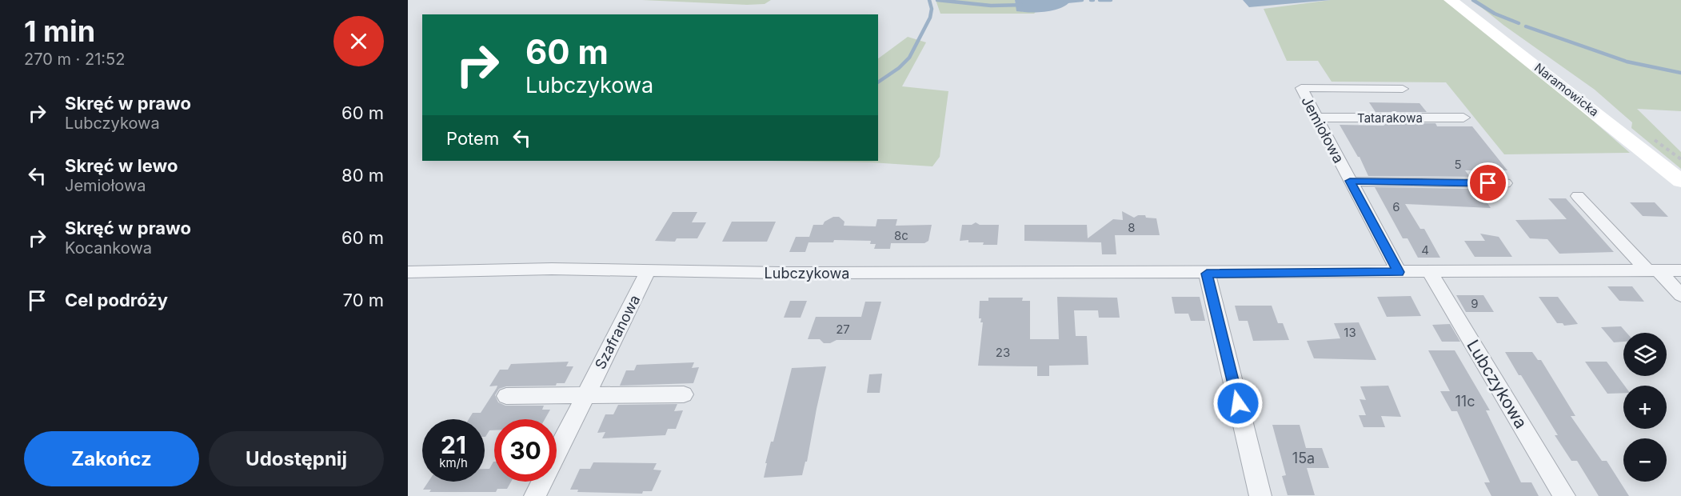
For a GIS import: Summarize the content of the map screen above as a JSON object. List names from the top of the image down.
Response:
{
  "streets": {
    "street": [
      "Naramowicka",
      "Tatarakowa",
      "Jemiołowa",
      "Lubczykowa",
      "Szafranowa"
    ]
  },
  "crossings": [
    ["Tatarakowa", "Jemiołowa"],
    ["Jemiołowa", "Lubczykowa"],
    ["Lubczykowa", "Szafranowa"]
  ],
  "house_numbers": [
    "5",
    "6",
    "8",
    "8c",
    "4",
    "9",
    "27",
    "13",
    "23",
    "11c",
    "15a"
  ],
  "page": {
    "heading": ["1 min", "270 m · 21:52"],
    "turn": ["60 m", "Lubczykowa"],
    "list": [
      {
        "name": "Skręć w prawo",
        "note": "Lubczykowa",
        "value": "60 m"
      },
      {
        "name": "Skręć w lewo",
        "note": "Jemiołowa",
        "value": "80 m"
      },
      {
        "name": "Skręć w prawo",
        "note": "Kocankowa",
        "value": "60 m"
      },
      {
        "name": "Cel podróży",
        "value": "70 m"
      }
    ],
    "then": "Potem",
    "map_buttons": ["+", "−"],
    "speed": "21 km/h",
    "limit": "30",
    "buttons": ["Zakończ", "Udostępnij"]
  }
}
